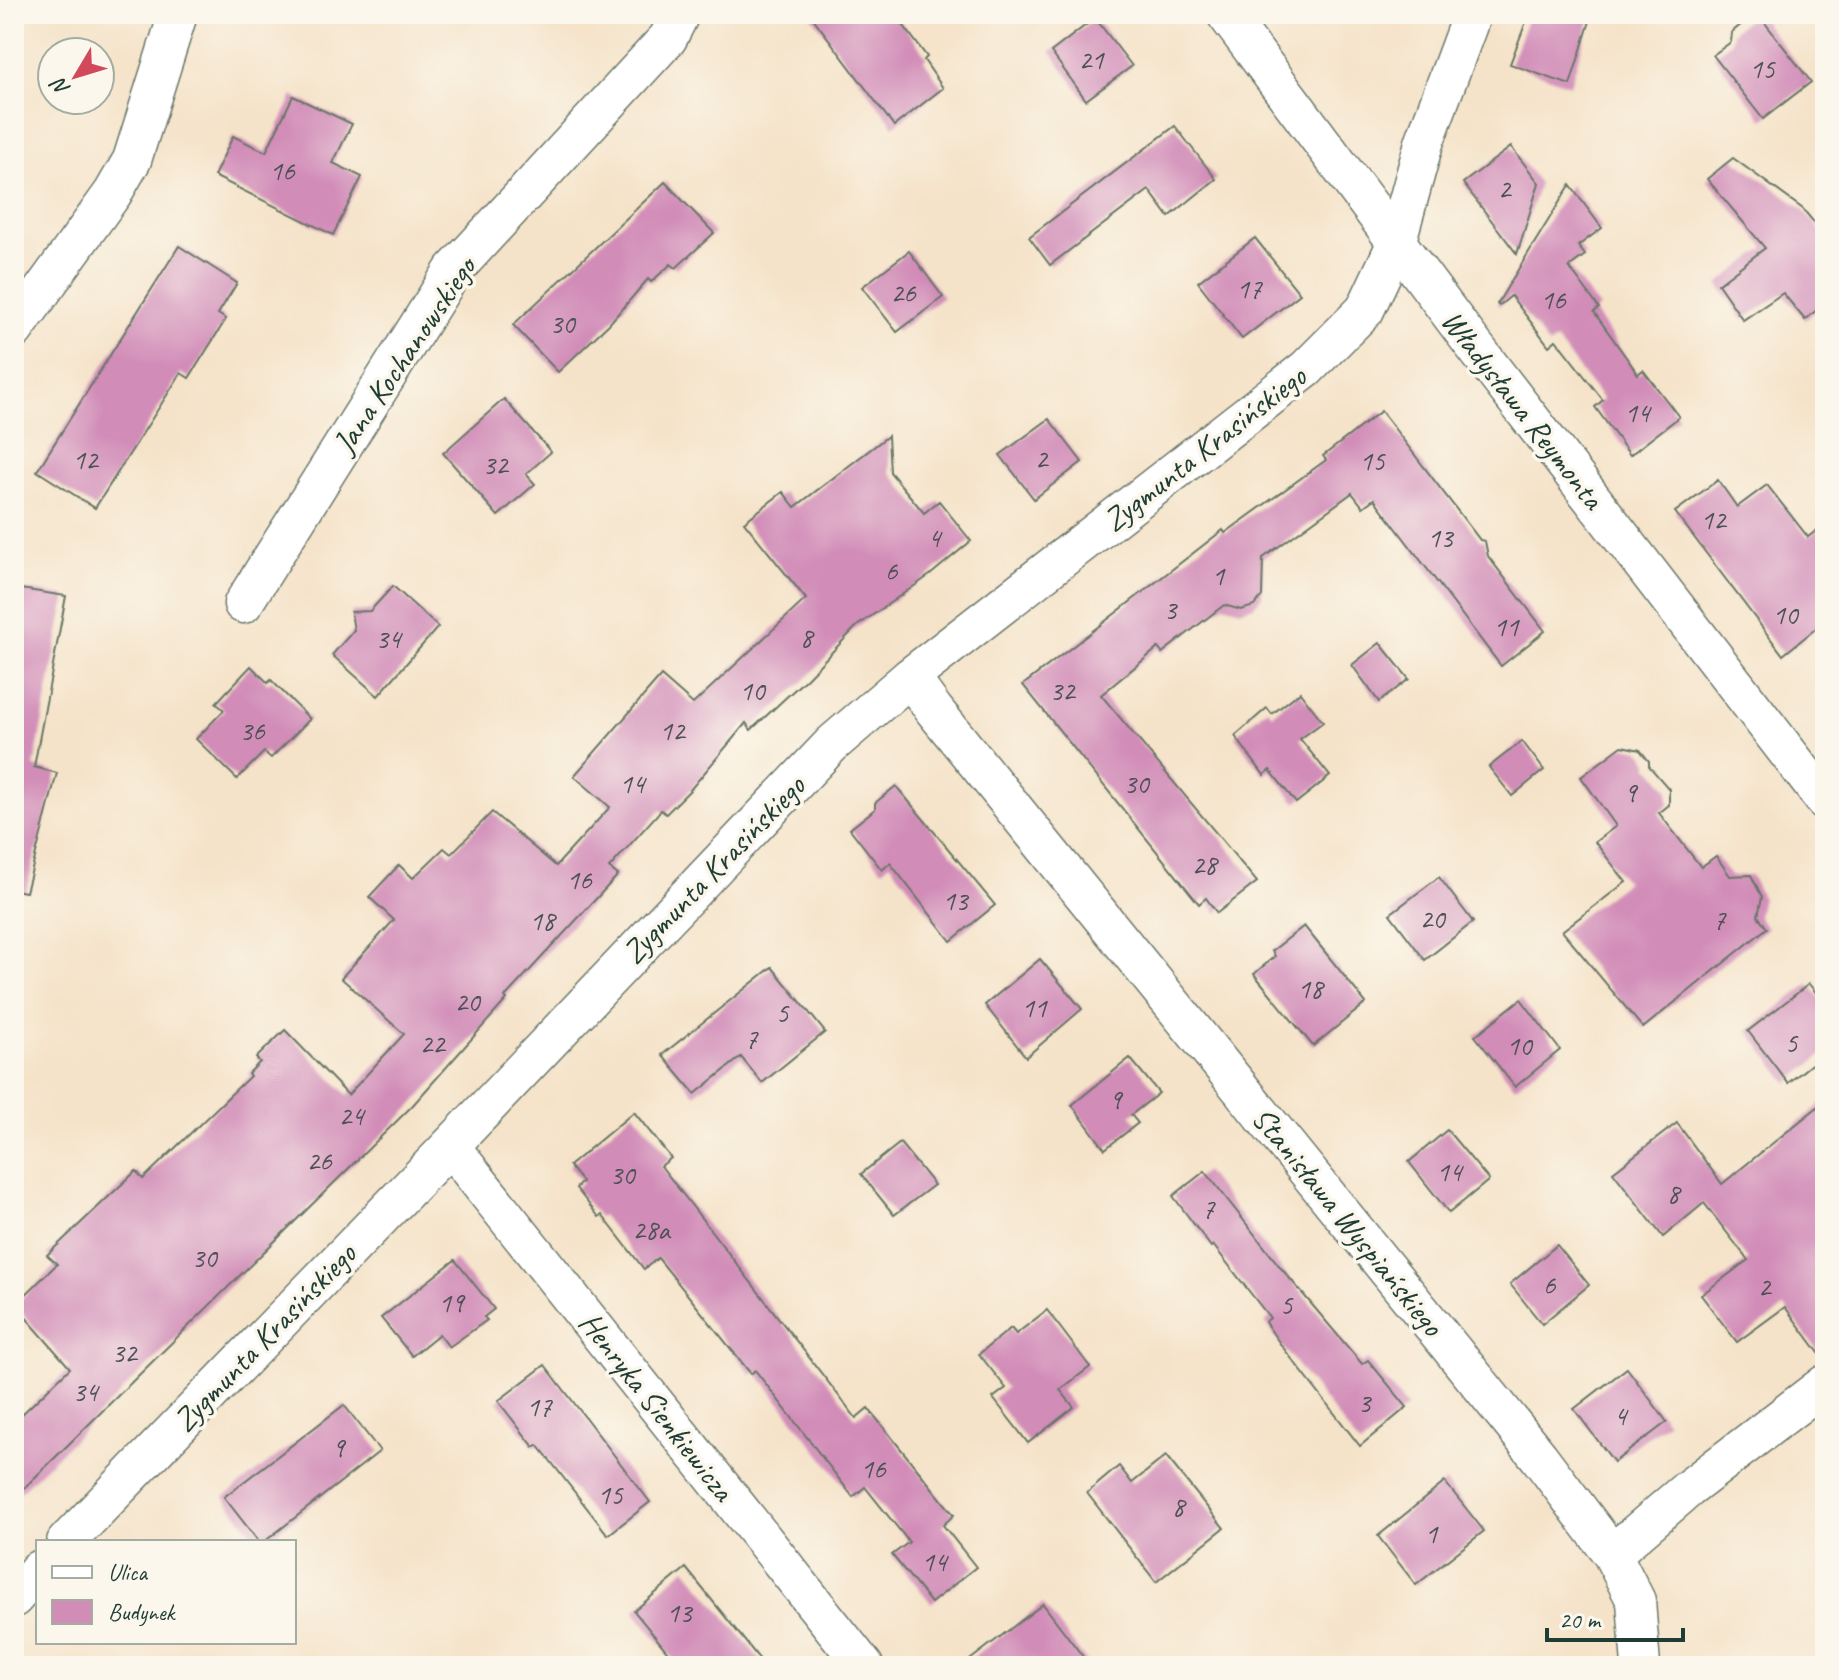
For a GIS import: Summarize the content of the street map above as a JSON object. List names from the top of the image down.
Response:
{
  "streets": {
    "street": [
      "Jana Kochanowskiego",
      "Władysława Reymonta",
      "Zygmunta Krasińskiego",
      "Stanisława Wyspiańskiego",
      "Henryka Sienkiewicza"
    ]
  },
  "crossings": [
    ["Władysława Reymonta", "Zygmunta Krasińskiego"],
    ["Zygmunta Krasińskiego", "Stanisława Wyspiańskiego"],
    ["Zygmunta Krasińskiego", "Henryka Sienkiewicza"]
  ],
  "house_numbers": [
    "21",
    "15",
    "16",
    "2",
    "17",
    "26",
    "16",
    "30",
    "14",
    "2",
    "12",
    "15",
    "32",
    "12",
    "4",
    "13",
    "6",
    "1",
    "3",
    "10",
    "11",
    "8",
    "34",
    "10",
    "32",
    "36",
    "12",
    "14",
    "30",
    "9",
    "28",
    "16",
    "13",
    "20",
    "7",
    "18",
    "18",
    "20",
    "11",
    "5",
    "7",
    "5",
    "22",
    "10",
    "9",
    "24",
    "26",
    "14",
    "30",
    "8",
    "7",
    "28a",
    "30",
    "6",
    "2",
    "19",
    "5",
    "32",
    "34",
    "3",
    "17",
    "4",
    "9",
    "16",
    "15",
    "8",
    "1",
    "14",
    "13"
  ],
  "legend": ["Ulica", "Budynek"],
  "scale_bar": "20 m",
  "north": "bottom left"
}
